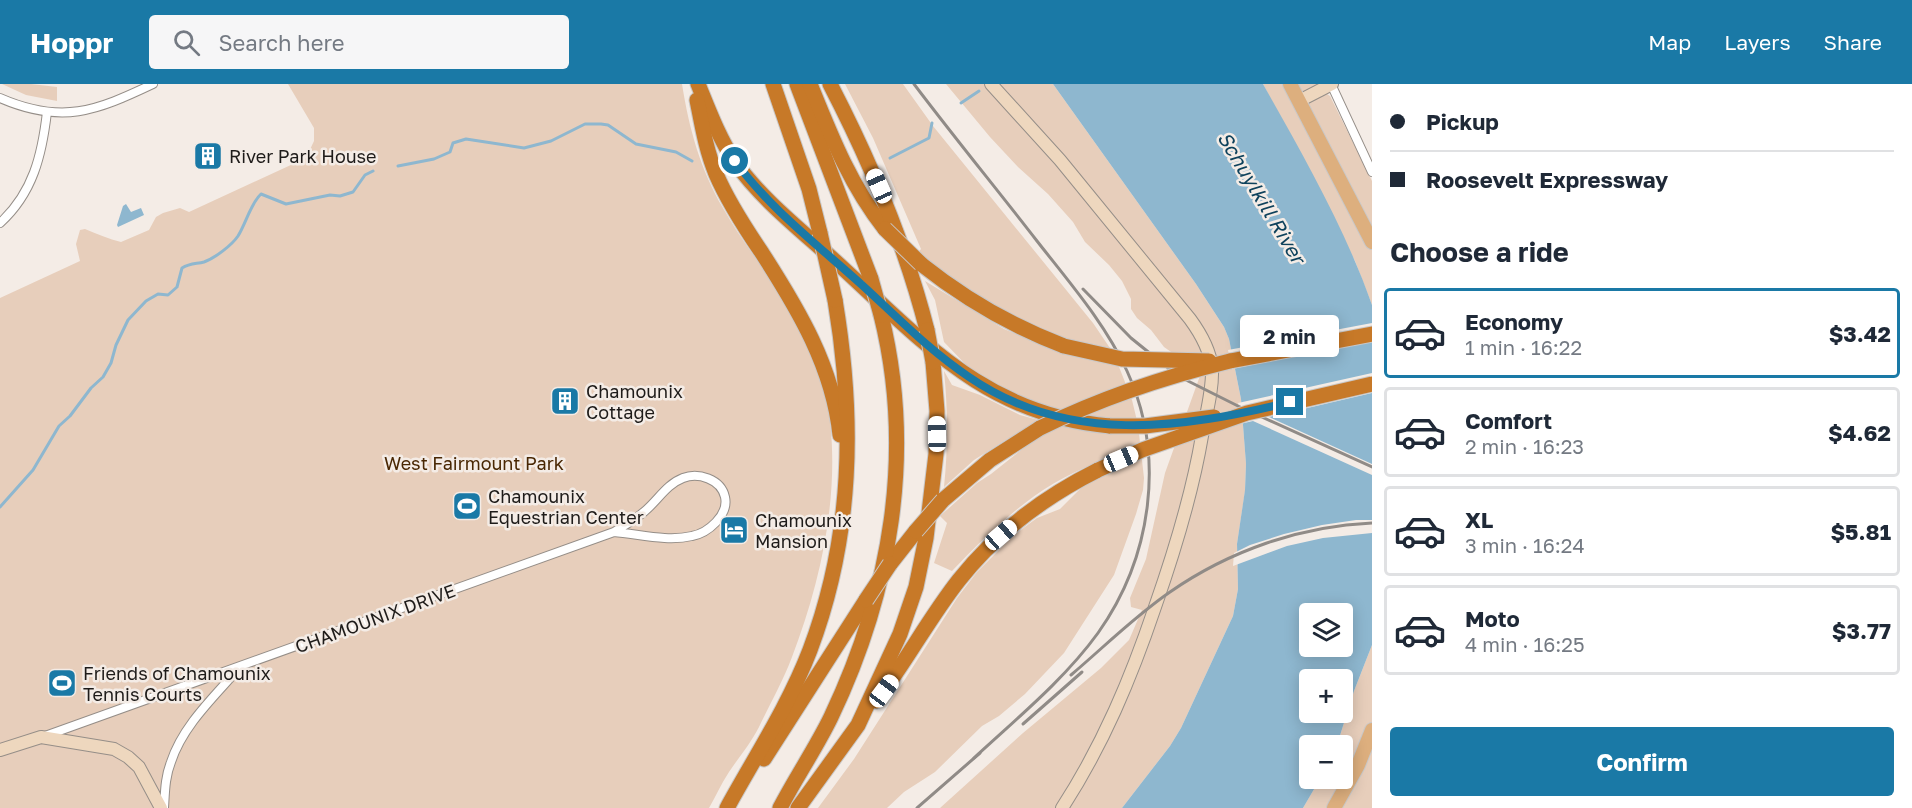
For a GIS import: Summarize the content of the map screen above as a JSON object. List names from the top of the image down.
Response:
{
  "streets": {
    "main road": ["CHAMOUNIX DRIVE"]
  },
  "water": ["Schuylkill River"],
  "parks": ["West Fairmount Park"],
  "places": {
    "building": ["River Park House", "Chamounix Cottage"],
    "sports": ["Chamounix Equestrian Center", "Friends of Chamounix Tennis Courts"],
    "hotel": ["Chamounix Mansion"]
  },
  "page": {
    "header": "Hoppr",
    "search": "Search here",
    "nav": ["Map", "Layers", "Share"],
    "banner": ["Pickup", "Roosevelt Expressway"],
    "heading": "Choose a ride",
    "list": [
      {
        "name": "Economy",
        "note": "1 min · 16:22",
        "value": "$3.42"
      },
      {
        "name": "Comfort",
        "note": "2 min · 16:23",
        "value": "$4.62"
      },
      {
        "name": "XL",
        "note": "3 min · 16:24",
        "value": "$5.81"
      },
      {
        "name": "Moto",
        "note": "4 min · 16:25",
        "value": "$3.77"
      }
    ],
    "bubble": "2 min",
    "map_buttons": ["+", "−"],
    "buttons": "Confirm"
  }
}
